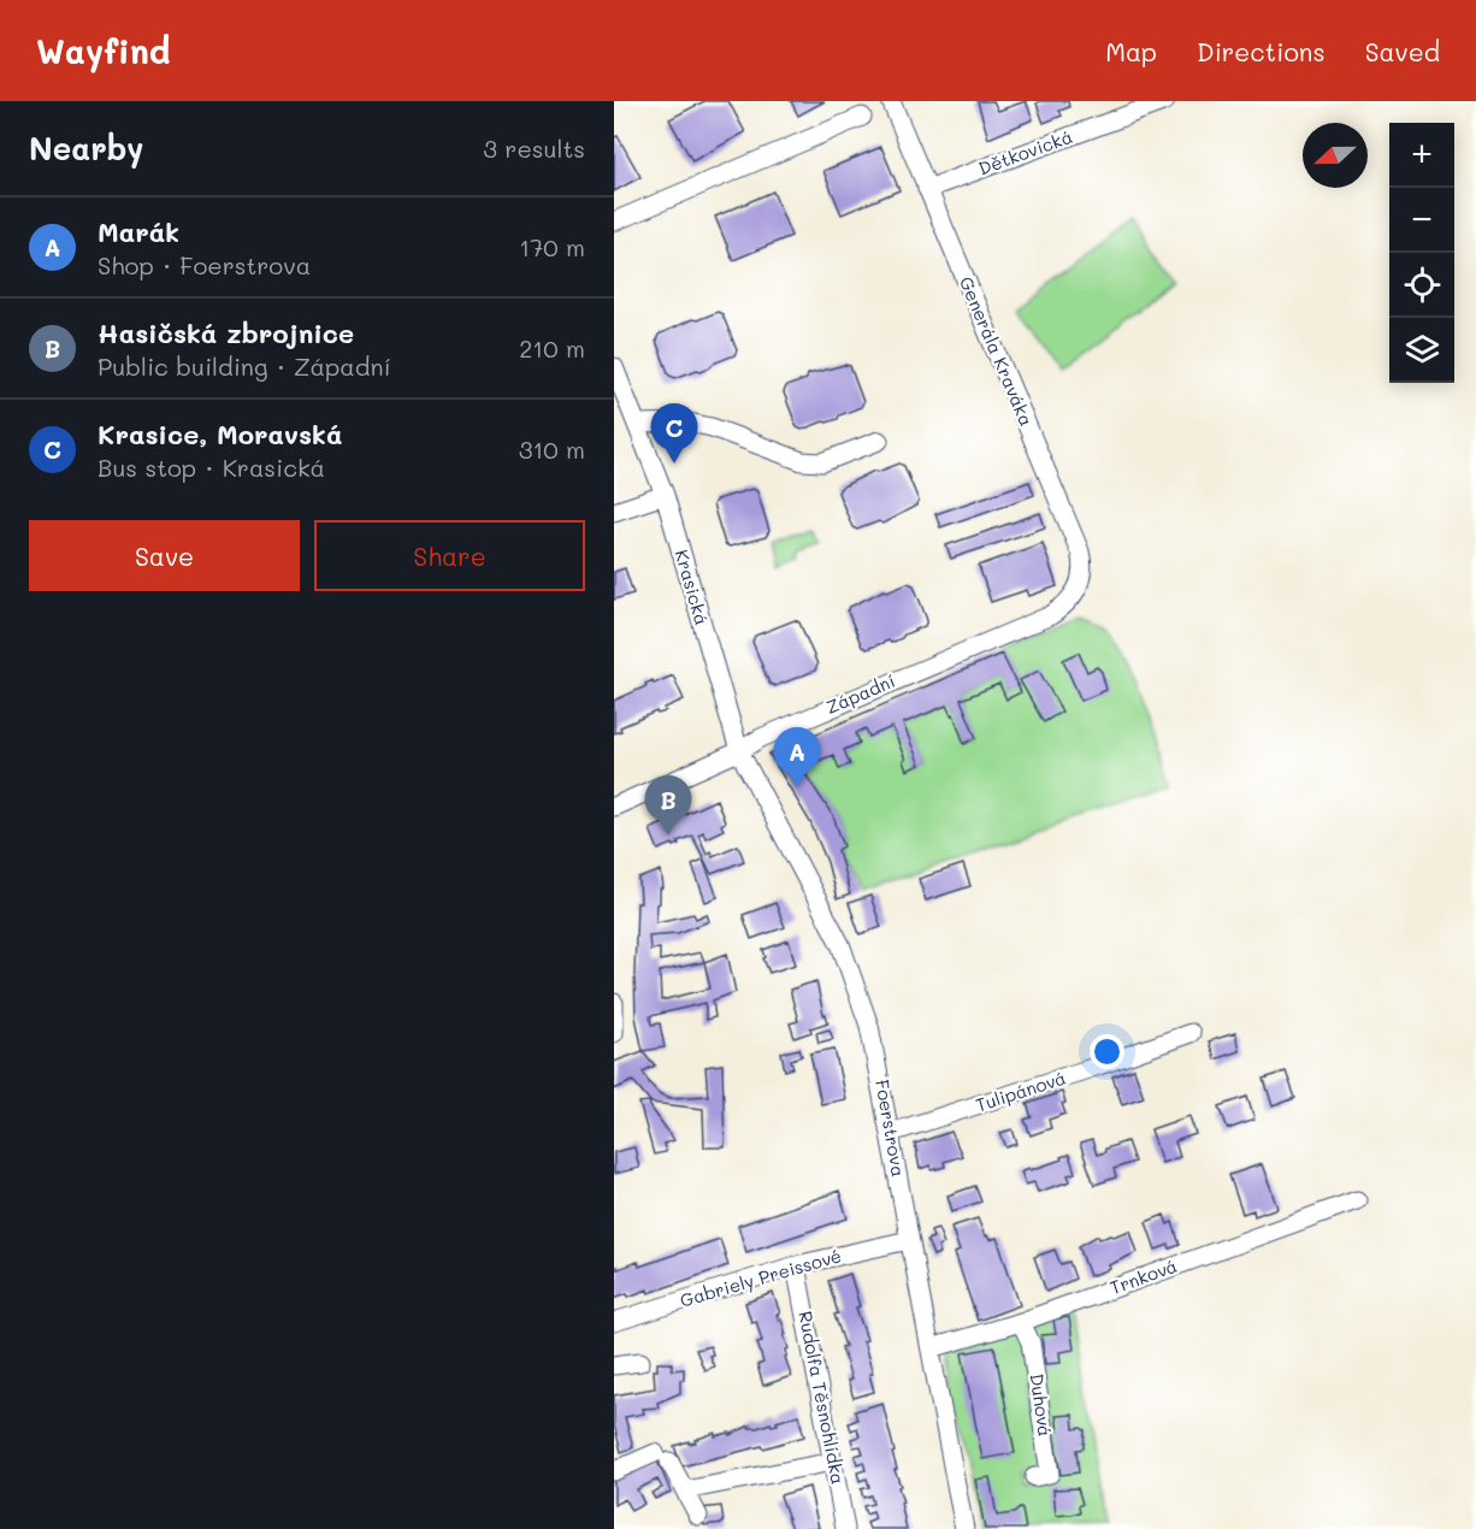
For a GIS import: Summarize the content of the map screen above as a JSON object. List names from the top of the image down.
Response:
{
  "streets": {
    "street": [
      "Dětkovická",
      "Generála Kraváka",
      "Krasická",
      "Západní",
      "Tulipánová",
      "Foerstrova",
      "Trnková",
      "Gabriely Preissové",
      "Rudolfa Těsnohlídka",
      "Duhová"
    ]
  },
  "crossings": [
    ["Dětkovická", "Generála Kraváka"],
    ["Generála Kraváka", "Západní"],
    ["Krasická", "Západní"],
    ["Krasická", "Foerstrova"],
    ["Západní", "Foerstrova"],
    ["Tulipánová", "Foerstrova"],
    ["Foerstrova", "Trnková"],
    ["Foerstrova", "Gabriely Preissové"],
    ["Trnková", "Duhová"],
    ["Gabriely Preissové", "Rudolfa Těsnohlídka"]
  ],
  "north": "left",
  "page": {
    "header": "Wayfind",
    "nav": ["Map", "Directions", "Saved"],
    "heading": ["Nearby", "3 results"],
    "map_buttons": ["+", "−"],
    "list": [
      {
        "mark": "A",
        "name": "Marák",
        "note": "Shop · Foerstrova",
        "value": "170 m"
      },
      {
        "mark": "B",
        "name": "Hasičská zbrojnice",
        "note": "Public building · Západní",
        "value": "210 m"
      },
      {
        "mark": "C",
        "name": "Krasice, Moravská",
        "note": "Bus stop · Krasická",
        "value": "310 m"
      }
    ],
    "pins": ["C", "A", "B"],
    "buttons": ["Save", "Share"]
  }
}
